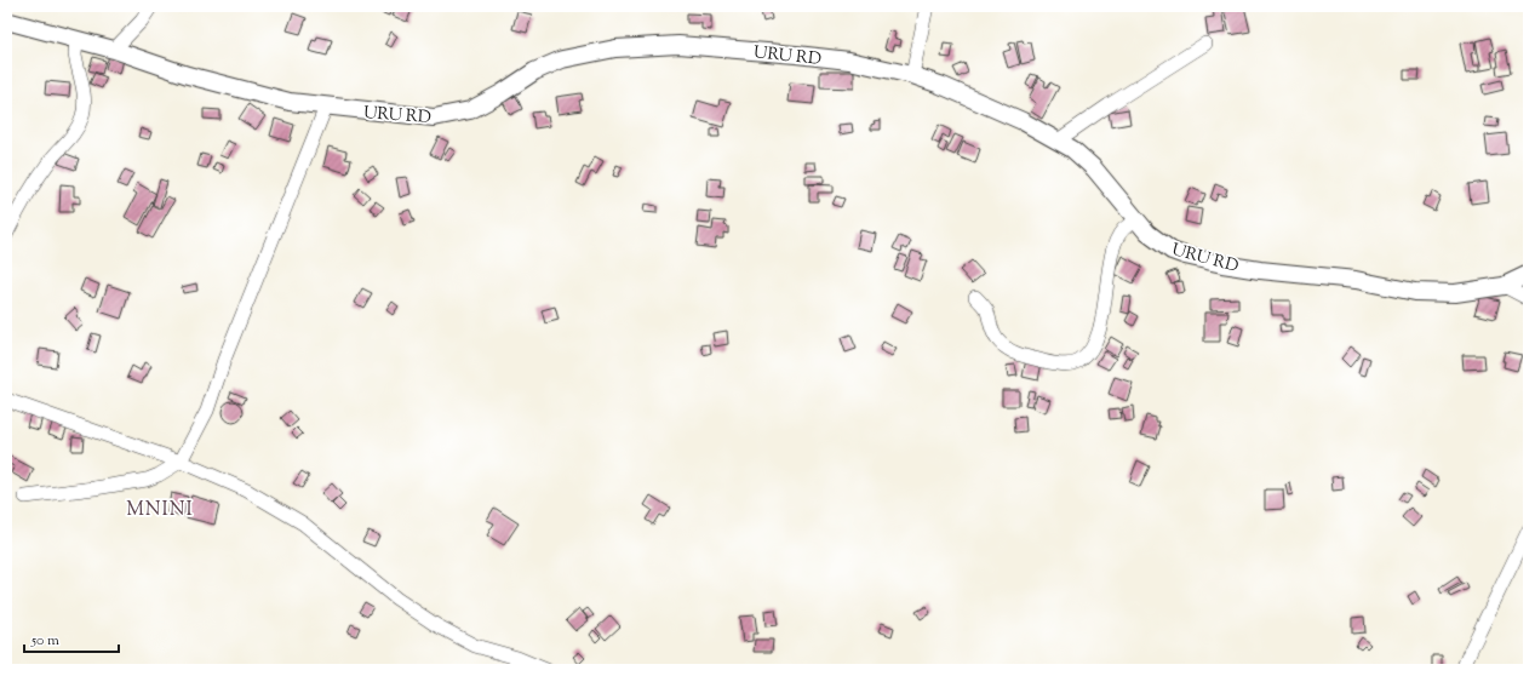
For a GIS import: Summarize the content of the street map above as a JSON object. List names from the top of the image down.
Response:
{
  "streets": {
    "street": ["URU RD"]
  },
  "districts": ["MNINI"],
  "scale_bar": "50 m"
}
